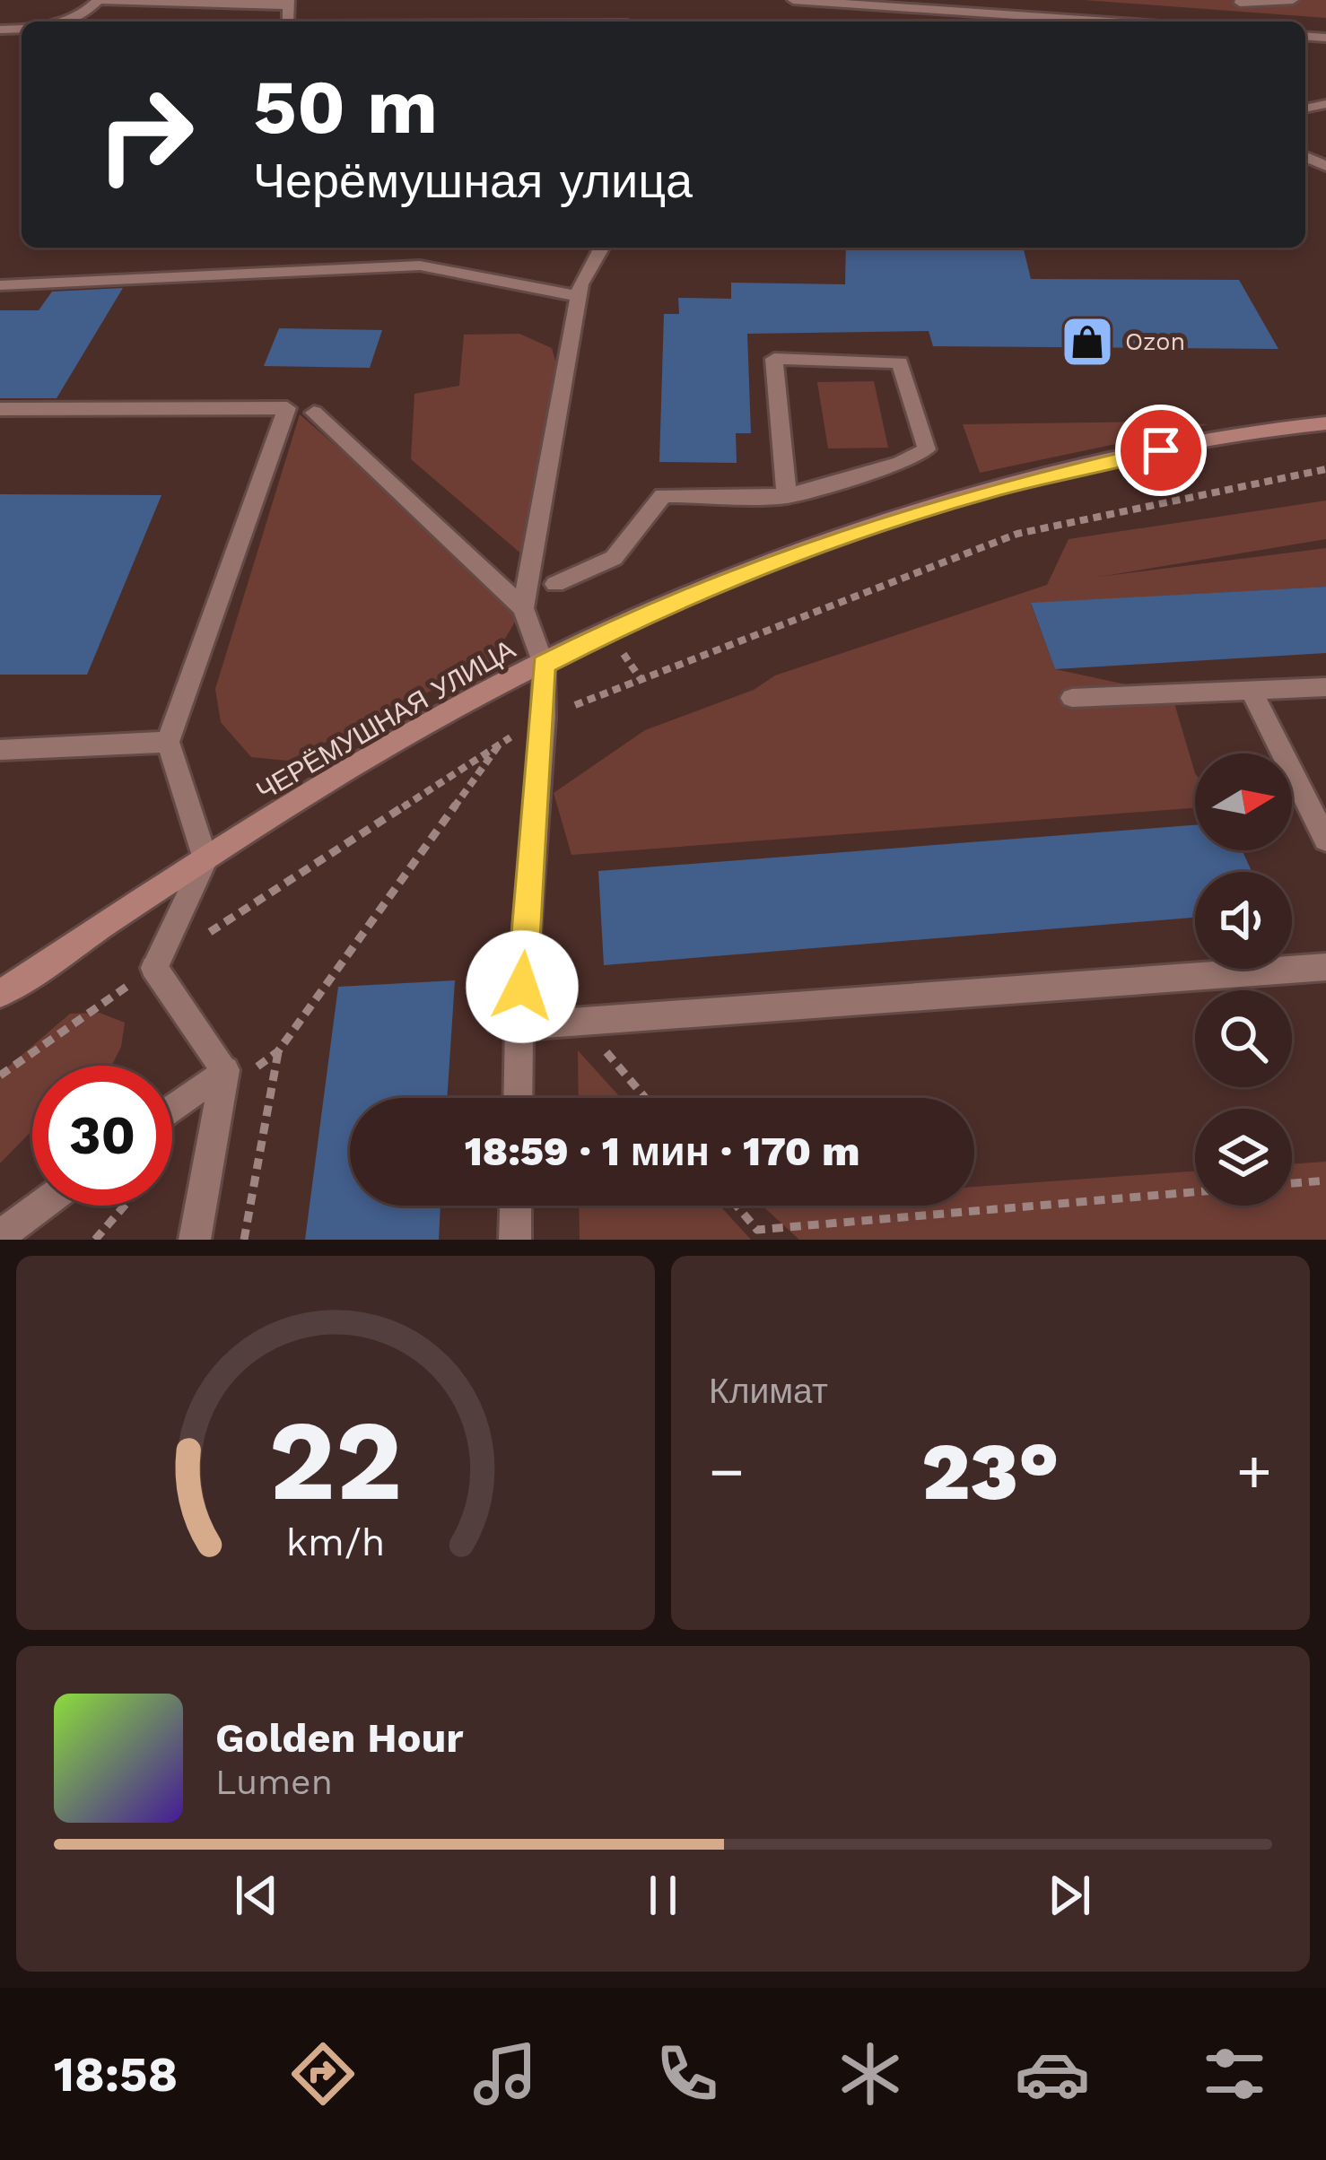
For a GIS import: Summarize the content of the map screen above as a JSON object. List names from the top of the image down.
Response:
{
  "streets": {
    "street": ["ЧЕРЁМУШНАЯ УЛИЦА"]
  },
  "places": {
    "shop": ["Ozon"]
  },
  "north": "right",
  "page": {
    "turn": ["50 m", "Черёмушная улица"],
    "limit": "30",
    "trip": "18:59 · 1 мин · 170 m",
    "tile": "Климат",
    "heat": ["−", "23°", "+"],
    "song": ["Golden Hour", "Lumen"],
    "tabs": "18:58",
    "gauge": ["22", "km/h"]
  }
}
